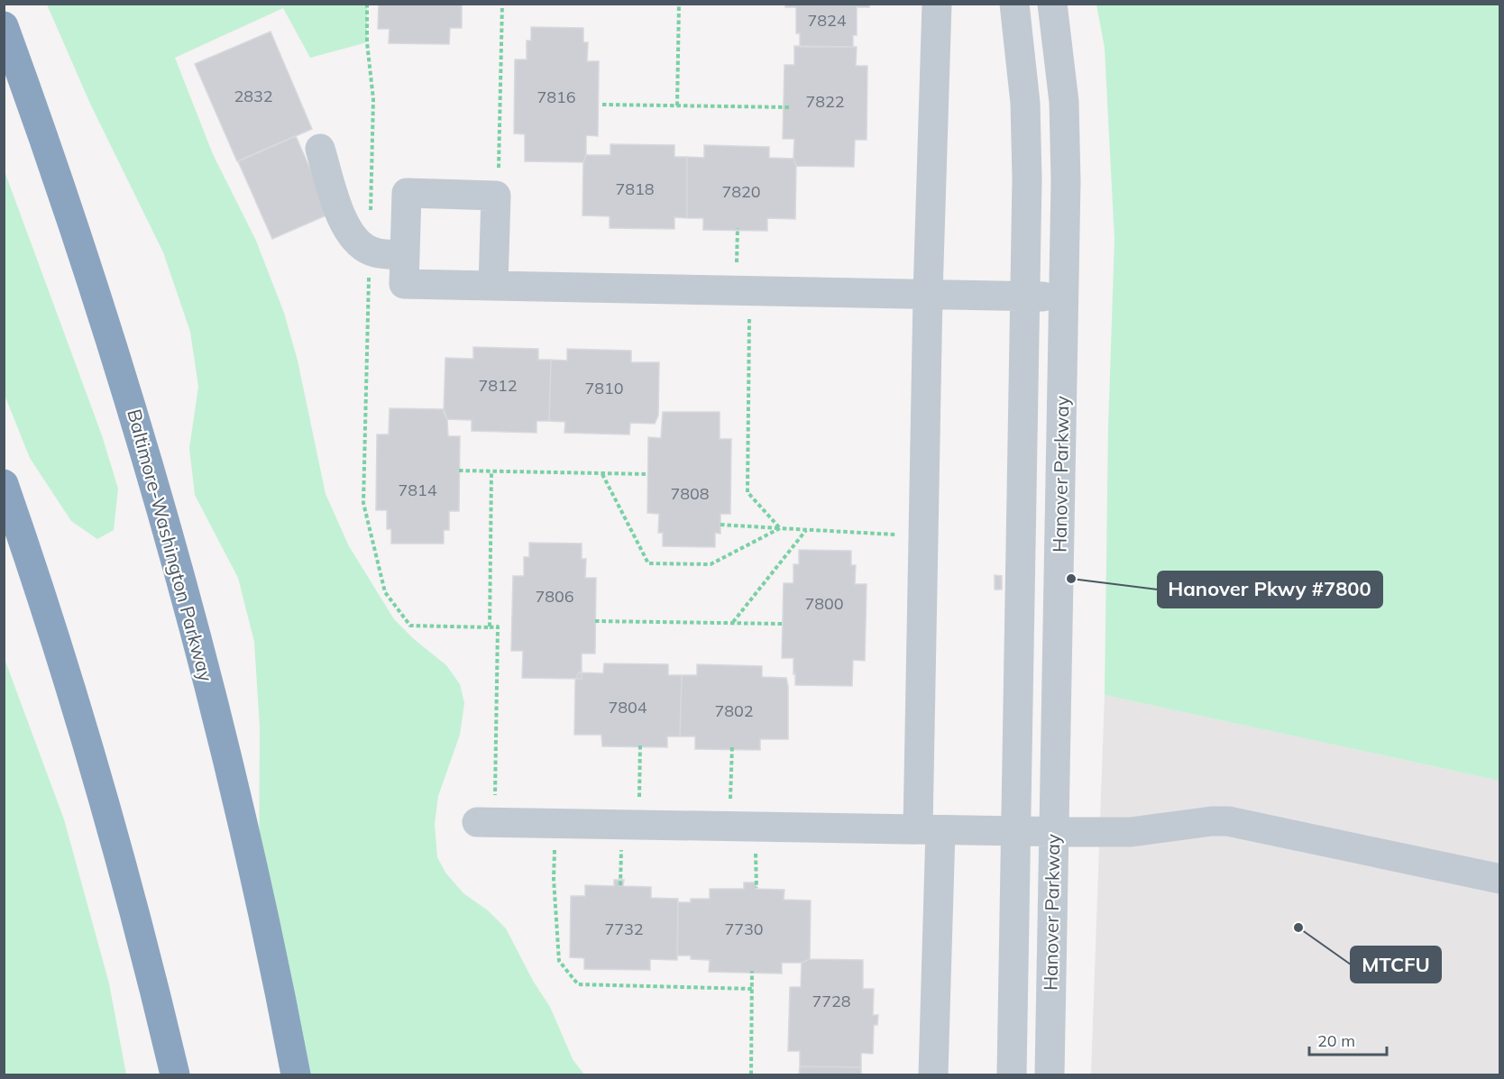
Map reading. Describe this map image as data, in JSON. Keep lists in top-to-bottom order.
{
  "streets": {
    "highway": ["Baltimore-Washington Parkway"],
    "street": ["Hanover Parkway"]
  },
  "places": ["Hanover Pkwy #7800", "MTCFU"],
  "house_numbers": [
    "7824",
    "2832",
    "7816",
    "7822",
    "7818",
    "7820",
    "7812",
    "7810",
    "7814",
    "7808",
    "7806",
    "7800",
    "7804",
    "7802",
    "7732",
    "7730",
    "7728"
  ],
  "scale_bar": "20 m"
}
